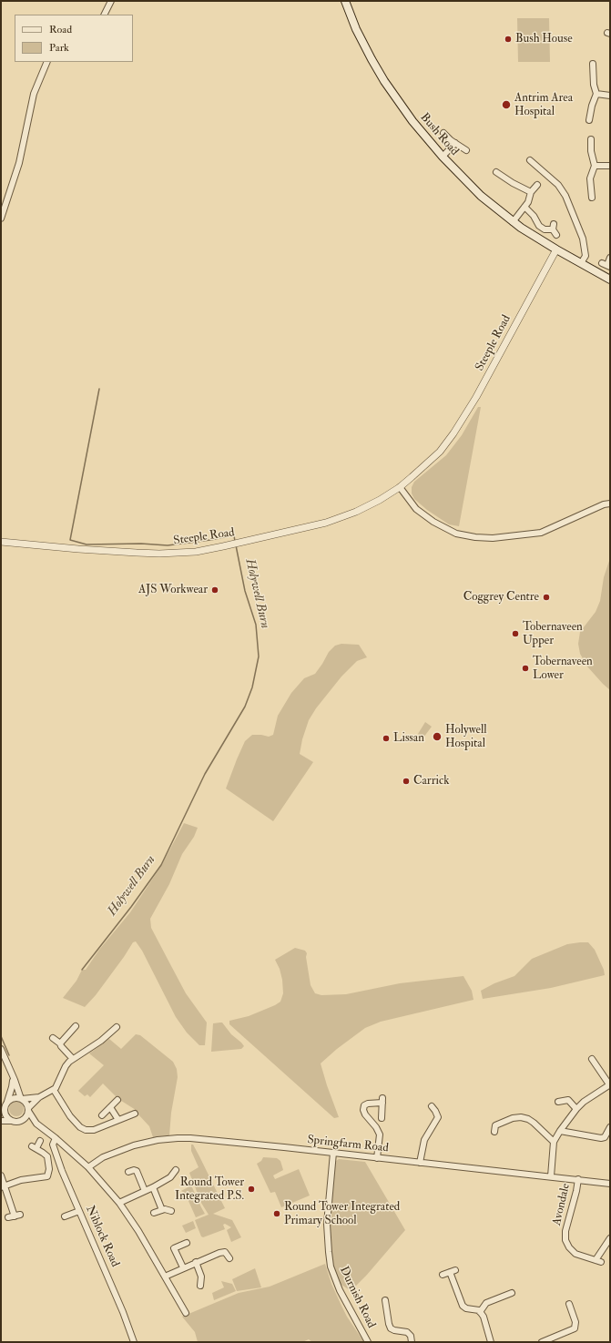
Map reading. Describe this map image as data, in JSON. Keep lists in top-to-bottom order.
{
  "streets": {
    "main road": ["Bush Road"],
    "street": [
      "Steeple Road",
      "Springfarm Road",
      "Avondale",
      "Niblock Road",
      "Durnish Road"
    ]
  },
  "crossings": [
    ["Bush Road", "Steeple Road"],
    ["Springfarm Road", "Avondale"],
    ["Springfarm Road", "Durnish Road"]
  ],
  "water": ["Holywell Burn"],
  "places": [
    "Bush House",
    "Antrim Area Hospital",
    "AJS Workwear",
    "Coggrey Centre",
    "Tobernaveen Upper",
    "Tobernaveen Lower",
    "Holywell Hospital",
    "Lissan",
    "Carrick",
    "Round Tower Integrated P.S.",
    "Round Tower Integrated Primary School"
  ],
  "legend": ["Road", "Park"]
}
